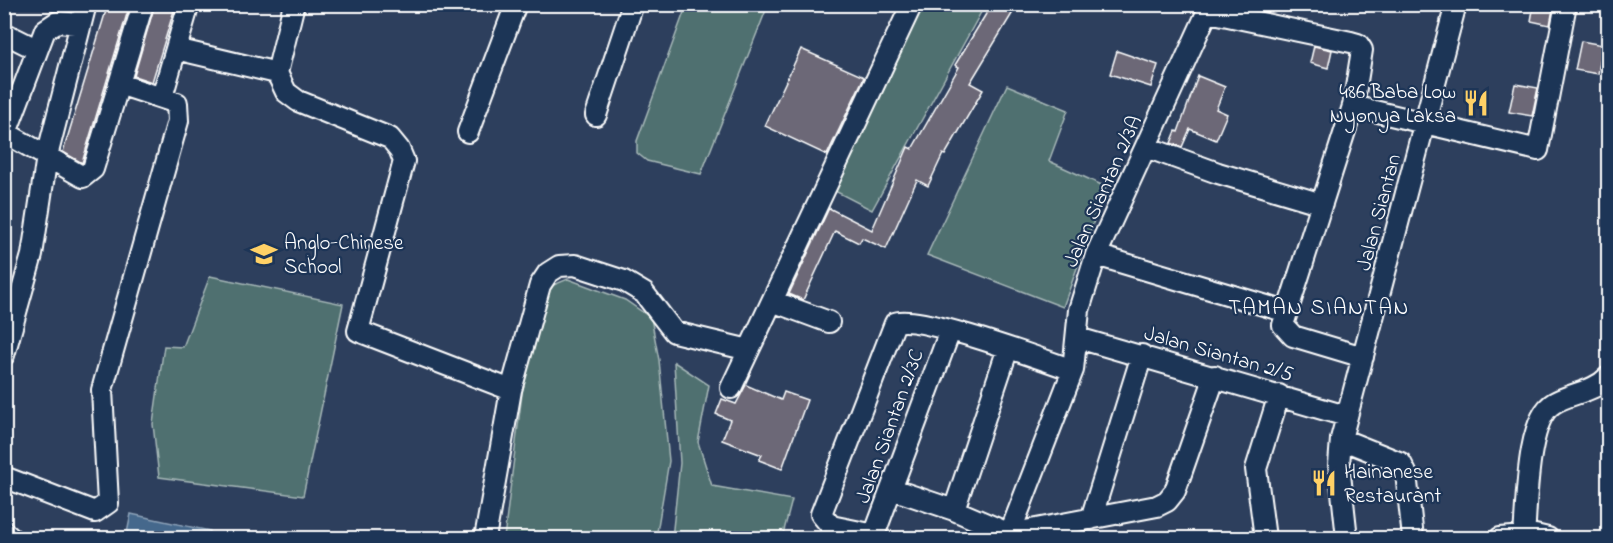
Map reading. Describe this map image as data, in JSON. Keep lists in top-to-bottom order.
{
  "streets": {
    "street": [
      "Jalan Siantan 2/3A",
      "Jalan Siantan",
      "Jalan Siantan 2/5",
      "Jalan Siantan 2/3C"
    ]
  },
  "crossings": [
    ["Jalan Siantan 2/3A", "Jalan Siantan 2/5"],
    ["Jalan Siantan", "Jalan Siantan 2/5"]
  ],
  "districts": ["TAMAN SIANTAN"],
  "places": {
    "restaurant": ["486 Baba Low Nyonya Laksa", "Hainanese Restaurant"],
    "school or university": ["Anglo-Chinese School"]
  }
}
